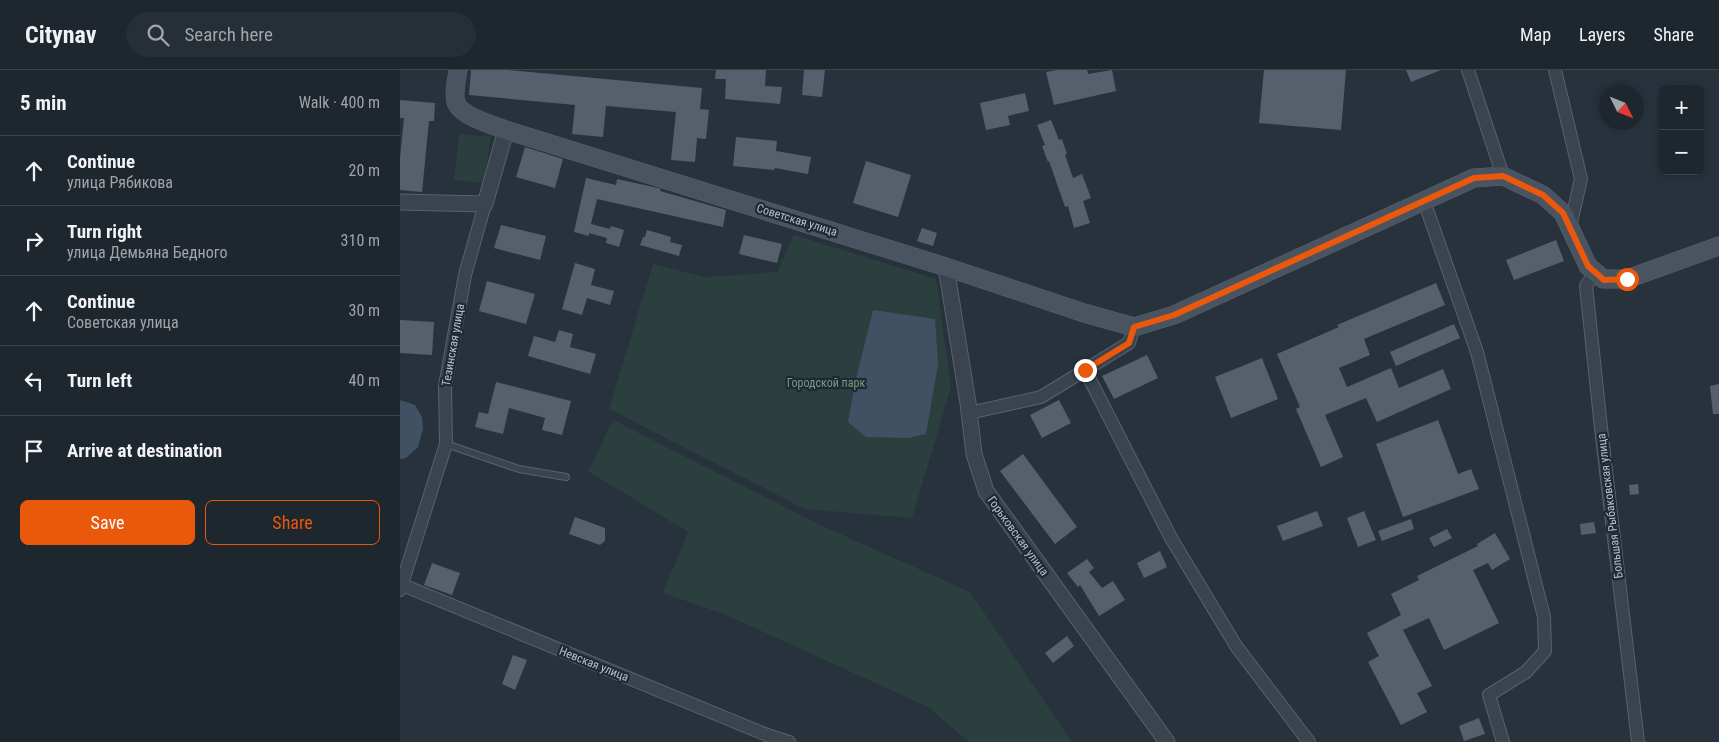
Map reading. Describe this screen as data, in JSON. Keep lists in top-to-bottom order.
{
  "streets": {
    "main road": ["Советская улица"],
    "street": [
      "Тезинская улица",
      "Большая Рыбаковская улица",
      "Горьковская улица",
      "Невская улица"
    ]
  },
  "crossings": [
    ["Советская улица", "Тезинская улица"],
    ["Советская улица", "Горьковская улица"],
    ["Тезинская улица", "Невская улица"]
  ],
  "parks": ["Городской парк"],
  "north": "bottom right",
  "page": {
    "header": "Citynav",
    "search": "Search here",
    "nav": ["Map", "Layers", "Share"],
    "heading": ["5 min", "Walk · 400 m"],
    "map_buttons": ["+", "−"],
    "list": [
      ["Continue", "улица Рябикова", "20 m"],
      ["Turn right", "улица Демьяна Бедного", "310 m"],
      ["Continue", "Советская улица", "30 m"],
      ["Turn left", "40 m"],
      "Arrive at destination"
    ],
    "buttons": ["Save", "Share"]
  }
}
